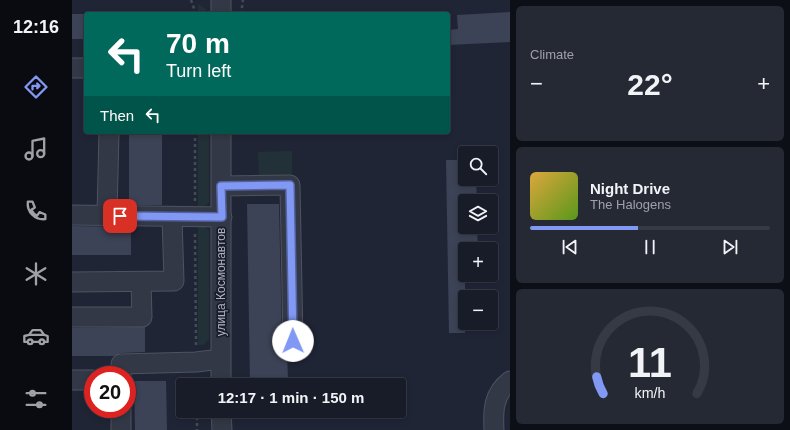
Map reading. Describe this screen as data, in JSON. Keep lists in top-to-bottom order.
{
  "streets": {
    "street": ["улица Космонавтов"]
  },
  "page": {
    "tabs": "12:16",
    "tile": "Climate",
    "turn": ["70 m", "Turn left"],
    "heat": ["−", "22°", "+"],
    "then": "Then",
    "map_buttons": ["+", "−"],
    "song": ["Night Drive", "The Halogens"],
    "limit": "20",
    "trip": "12:17 · 1 min · 150 m",
    "gauge": ["11", "km/h"]
  }
}
